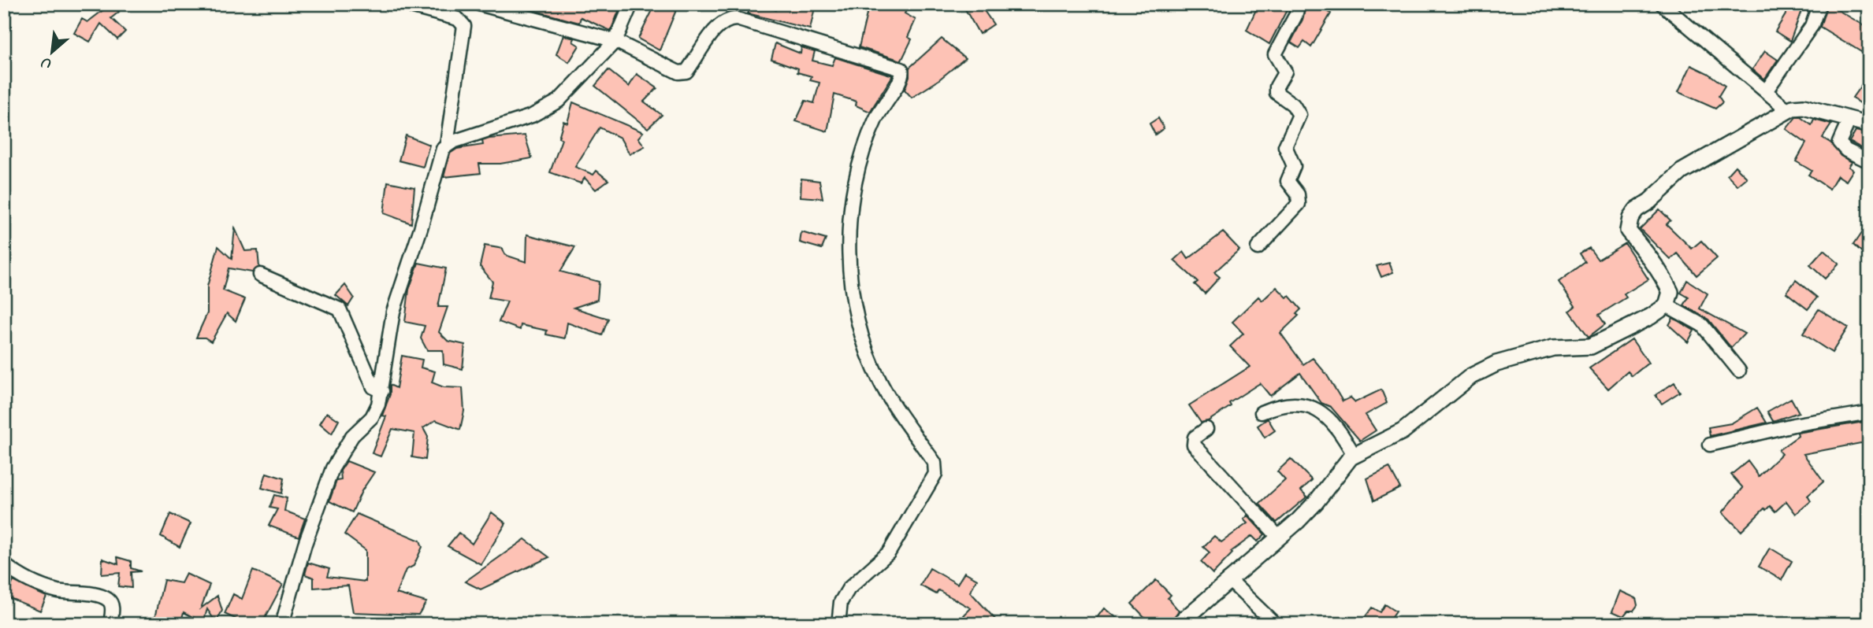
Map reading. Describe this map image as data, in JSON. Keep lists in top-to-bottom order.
{
  "north": "bottom left"
}
